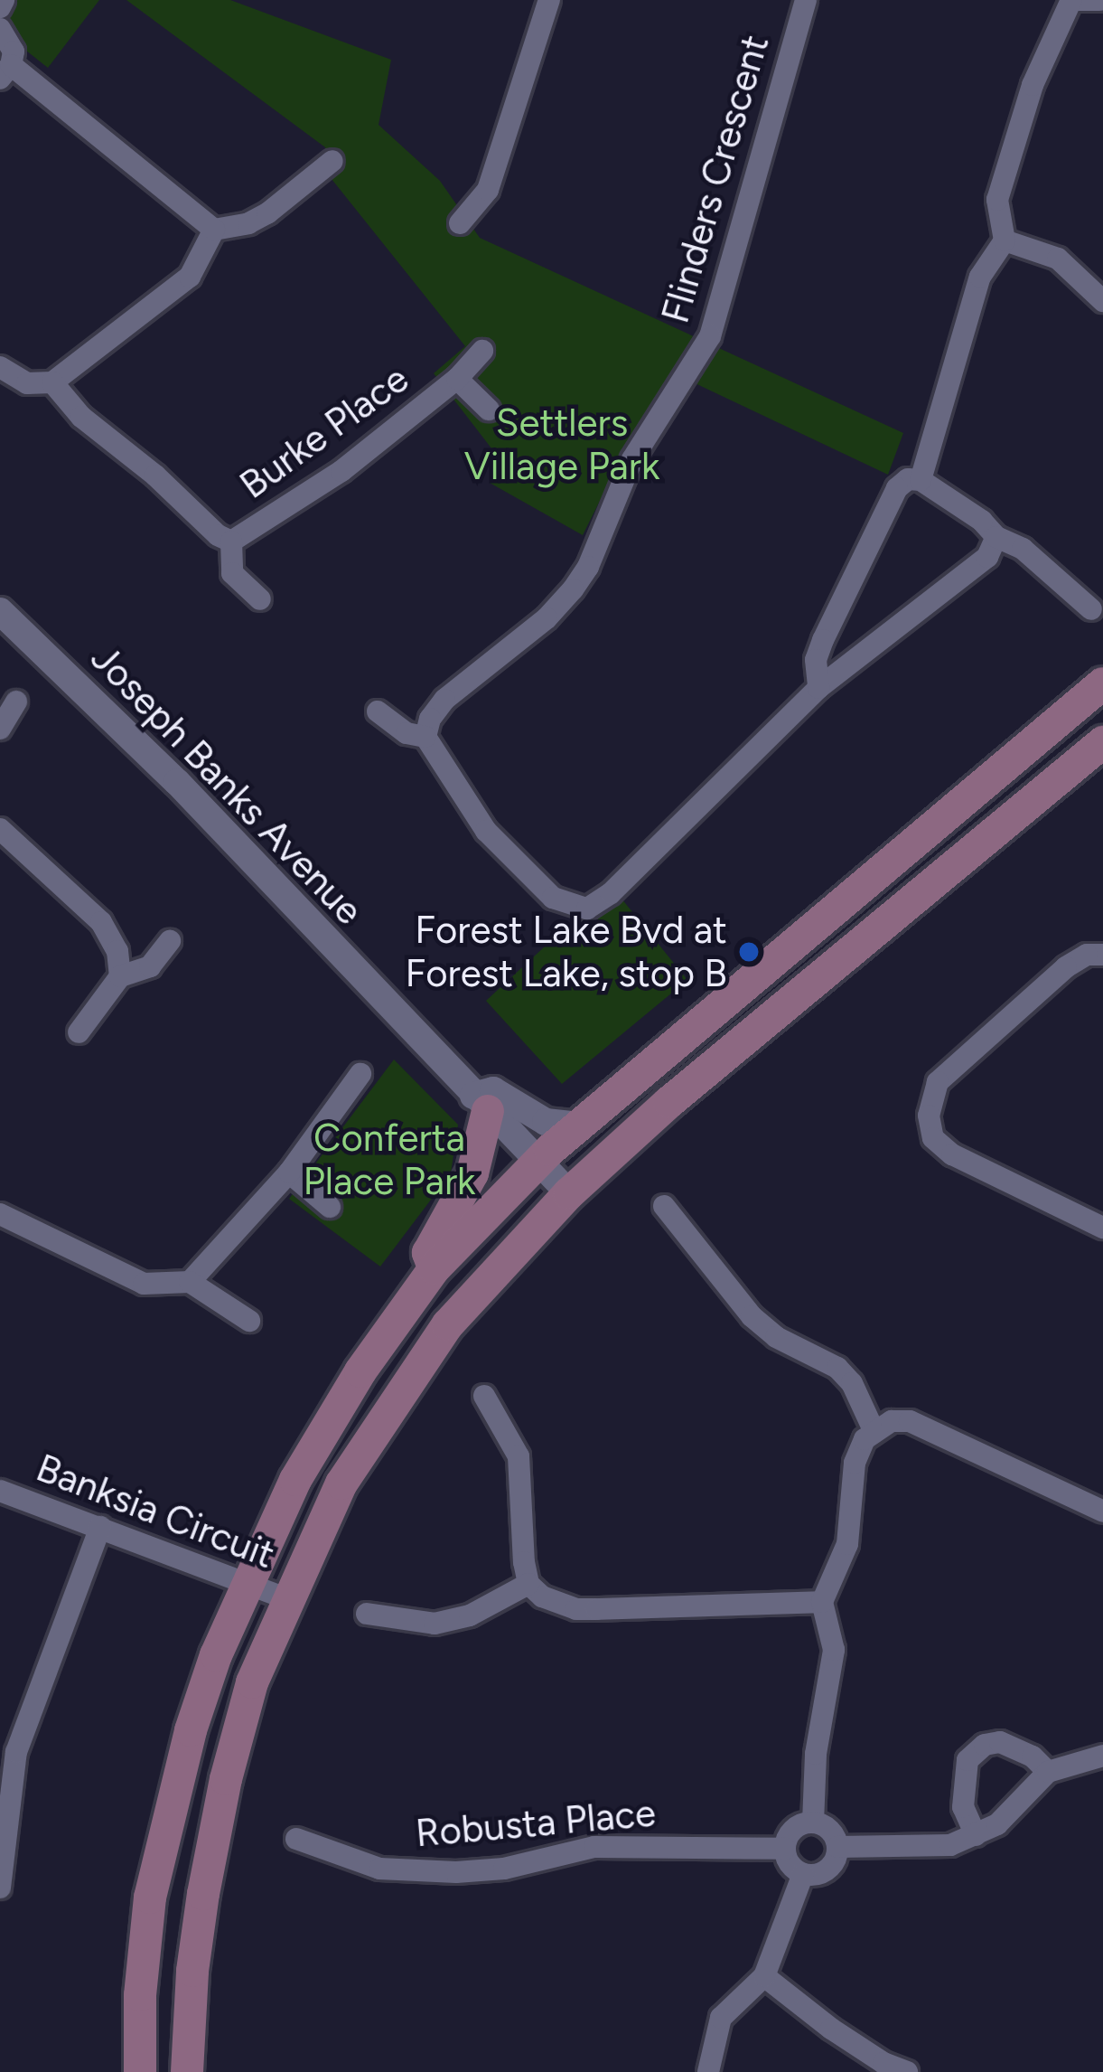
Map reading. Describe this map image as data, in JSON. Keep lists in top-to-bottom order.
{
  "streets": {
    "street": [
      "Flinders Crescent",
      "Burke Place",
      "Joseph Banks Avenue",
      "Banksia Circuit",
      "Robusta Place"
    ]
  },
  "parks": ["Settlers Village Park", "Conferta Place Park"],
  "places": ["Forest Lake Bvd at Forest Lake, stop B"]
}
